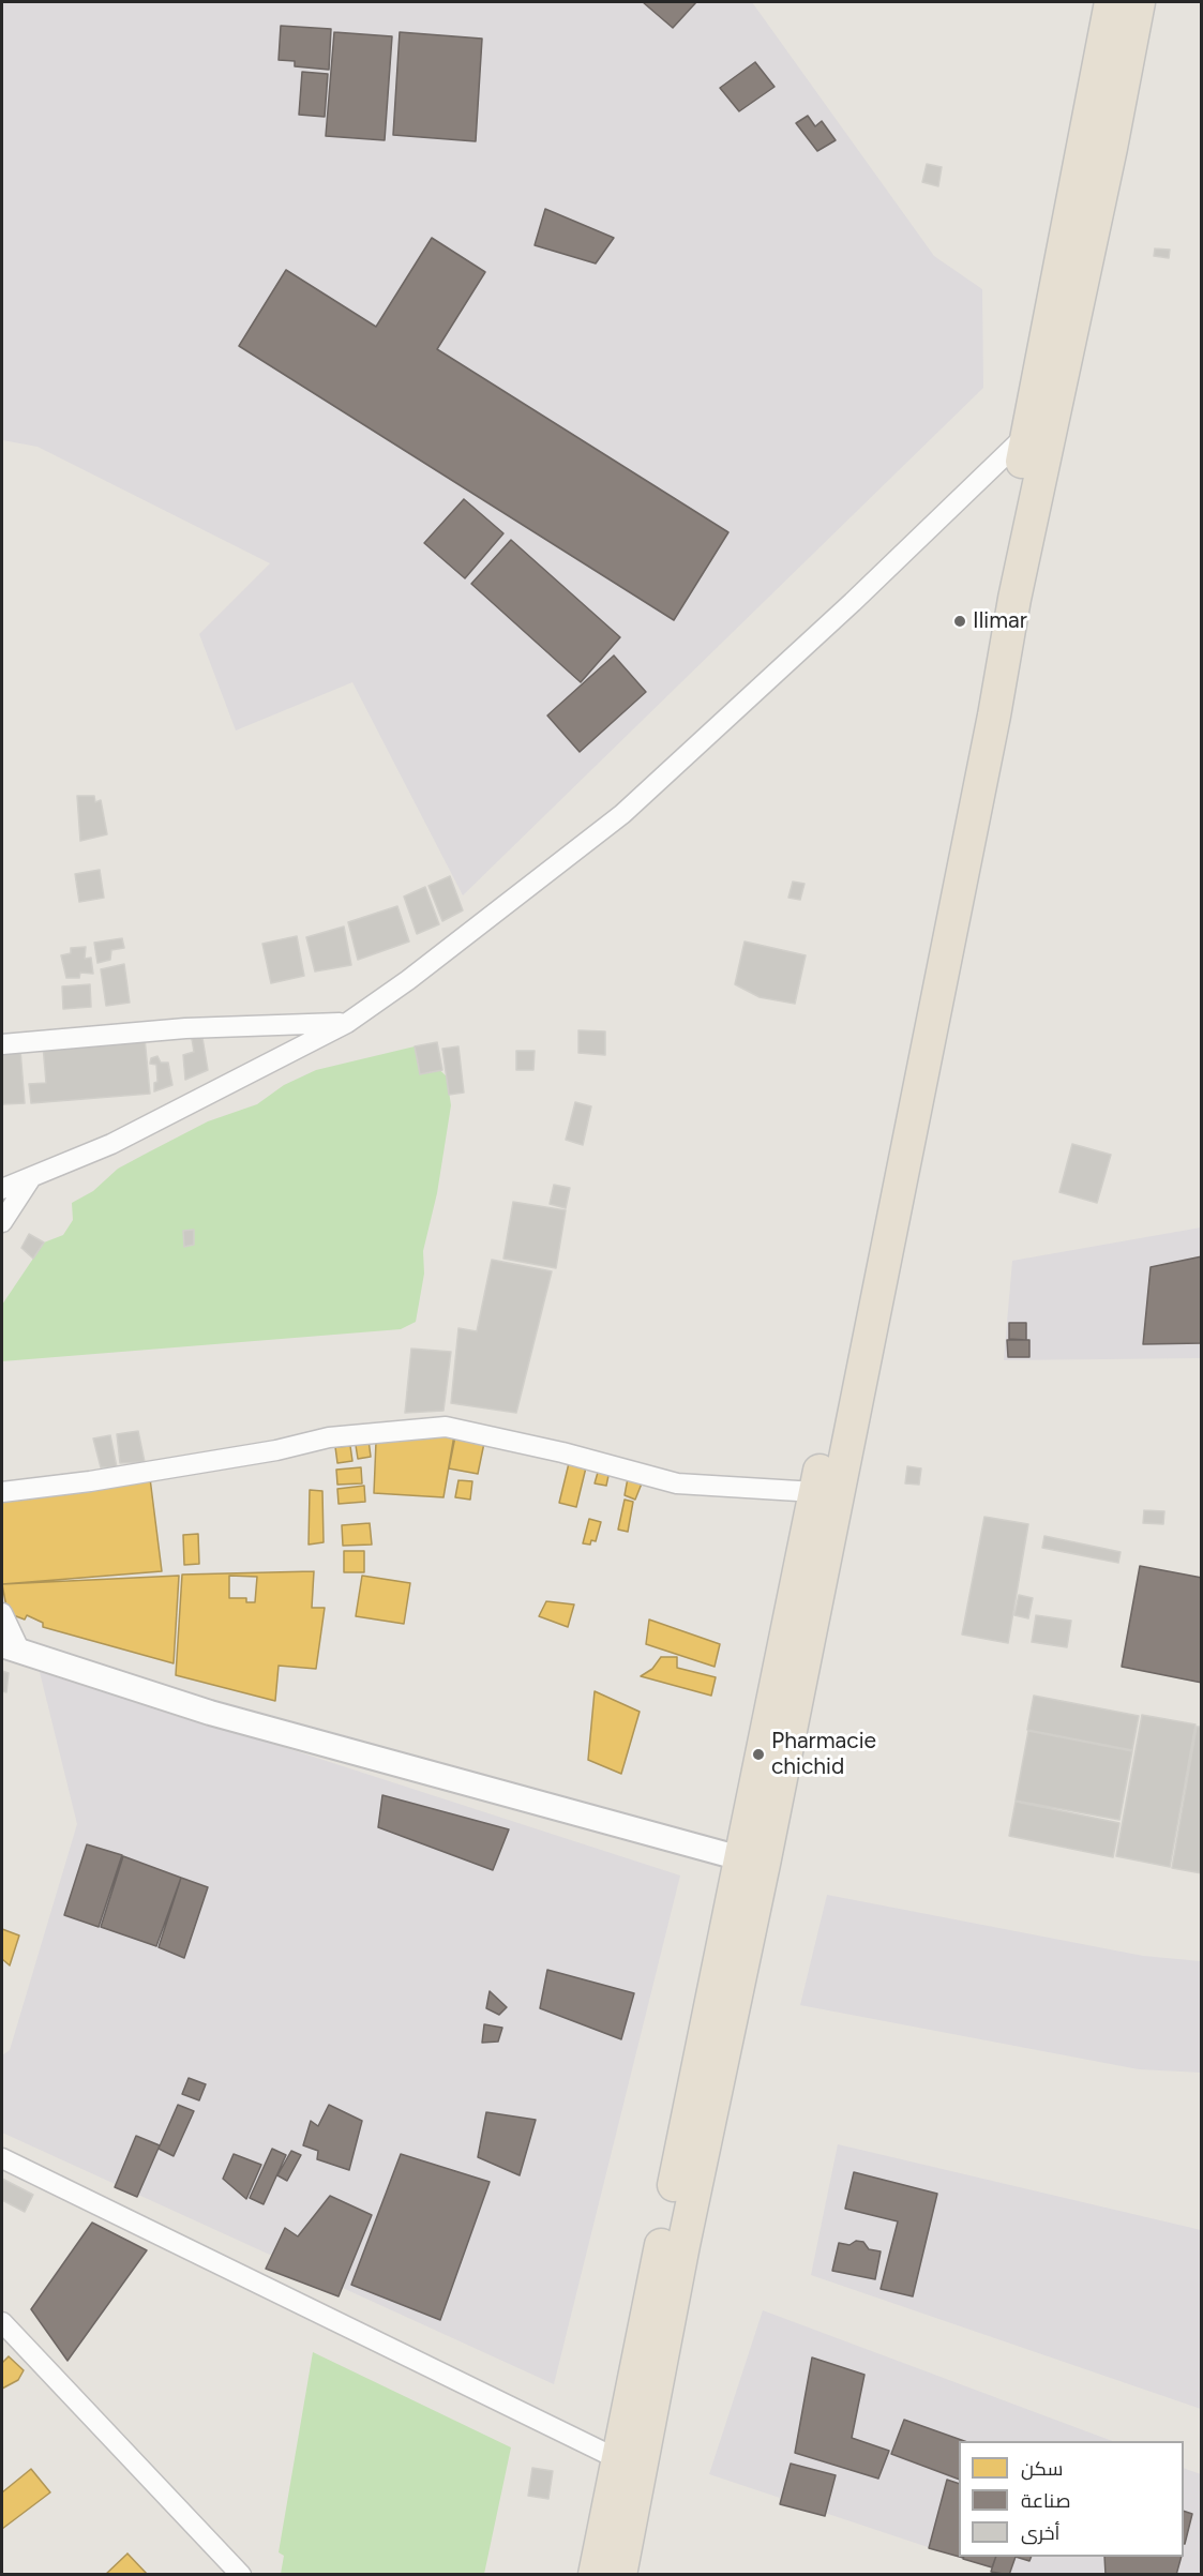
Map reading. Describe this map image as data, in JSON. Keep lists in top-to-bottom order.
{
  "places": ["Ilimar", "Pharmacie chichid"],
  "legend": ["سكن", "صناعة", "أخرى"]
}
